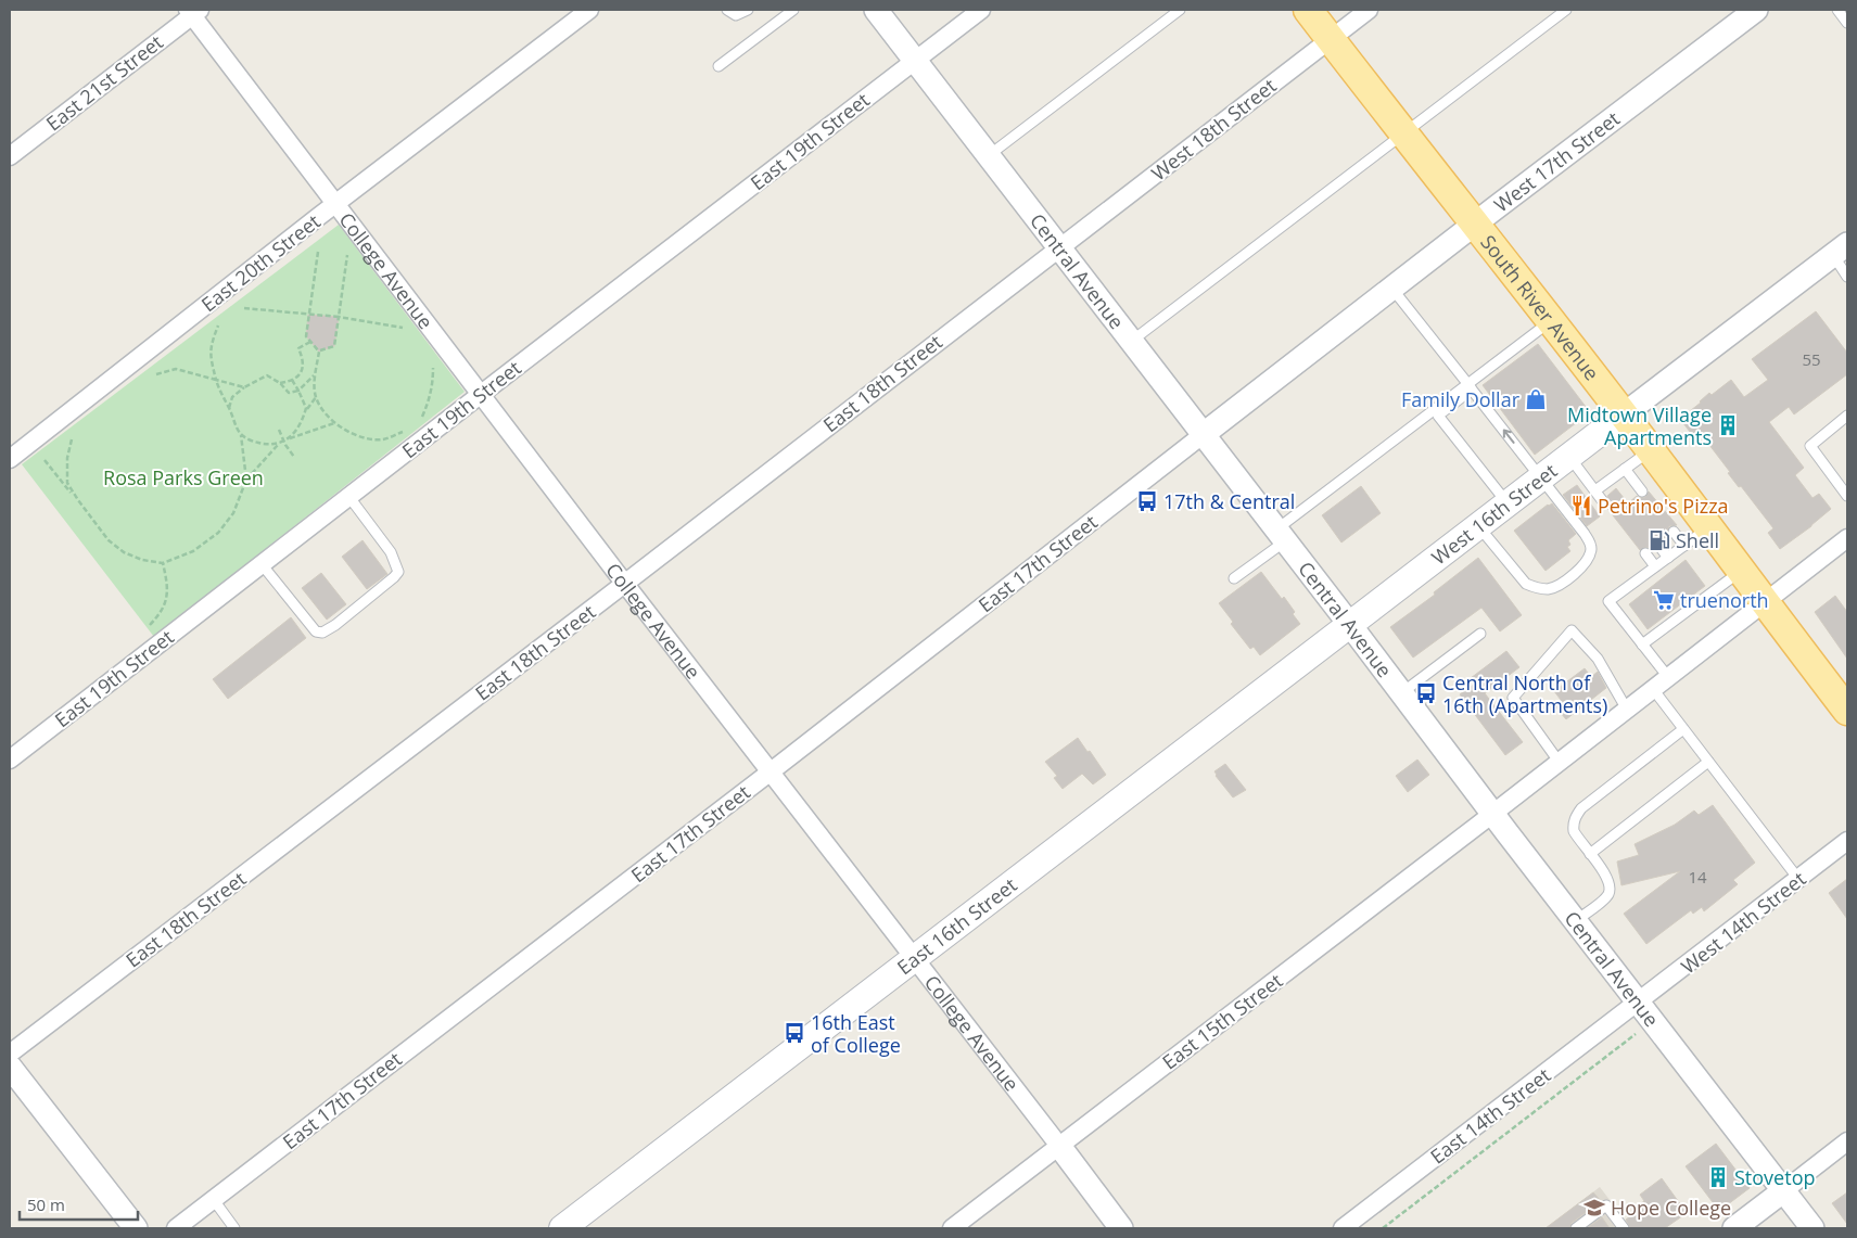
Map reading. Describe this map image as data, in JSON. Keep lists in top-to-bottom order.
{
  "streets": {
    "main road": ["South River Avenue", "West 16th Street", "East 16th Street"],
    "street": [
      "East 21st Street",
      "West 18th Street",
      "East 19th Street",
      "West 17th Street",
      "East 20th Street",
      "College Avenue",
      "Central Avenue",
      "East 18th Street",
      "East 17th Street",
      "West 14th Street",
      "East 15th Street",
      "East 14th Street"
    ]
  },
  "crossings": [
    ["East 21st Street", "College Avenue"],
    ["West 18th Street", "Central Avenue"],
    ["West 18th Street", "South River Avenue"],
    ["West 18th Street", "East 18th Street"],
    ["East 19th Street", "College Avenue"],
    ["East 19th Street", "Central Avenue"],
    ["West 17th Street", "Central Avenue"],
    ["West 17th Street", "South River Avenue"],
    ["West 17th Street", "East 17th Street"],
    ["East 20th Street", "College Avenue"],
    ["College Avenue", "East 18th Street"],
    ["College Avenue", "East 17th Street"],
    ["College Avenue", "East 16th Street"],
    ["College Avenue", "East 15th Street"],
    ["Central Avenue", "East 18th Street"],
    ["Central Avenue", "West 16th Street"],
    ["Central Avenue", "East 17th Street"],
    ["Central Avenue", "West 14th Street"],
    ["Central Avenue", "East 16th Street"],
    ["Central Avenue", "East 15th Street"],
    ["Central Avenue", "East 14th Street"],
    ["South River Avenue", "West 16th Street"],
    ["South River Avenue", "East 15th Street"],
    ["West 16th Street", "East 16th Street"],
    ["West 14th Street", "East 14th Street"]
  ],
  "parks": ["Rosa Parks Green"],
  "places": {
    "shop": ["Family Dollar"],
    "building": ["Midtown Village Apartments", "Stovetop"],
    "bus stop": ["17th & Central", "Central North of 16th (Apartments)", "16th East of College"],
    "restaurant": ["Petrino's Pizza"],
    "fuel station": ["Shell"],
    "supermarket": ["truenorth"],
    "school or university": ["Hope College"]
  },
  "house_numbers": ["55", "14"],
  "scale_bar": "50 m"
}
